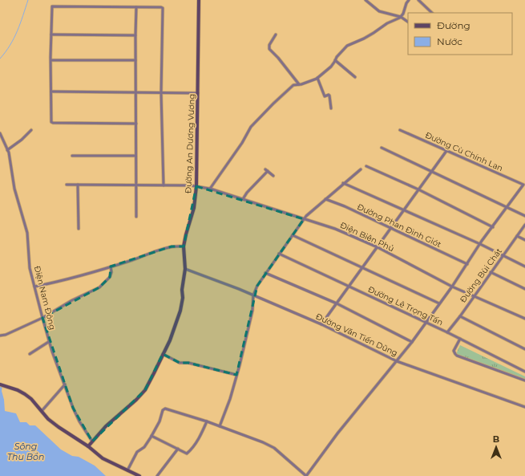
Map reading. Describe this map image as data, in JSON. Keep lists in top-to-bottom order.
{
  "streets": {
    "main road": ["Đường An Dương Vương"],
    "street": [
      "Đường Cù Chính Lan",
      "Đường Phan Đình Giót",
      "Điện Biên Phủ",
      "Đường Bùi Chát",
      "Điện Nam Đông",
      "Đường Lê Trọng Tấn",
      "Đường Văn Tiến Dũng"
    ]
  },
  "crossings": [
    ["Đường An Dương Vương", "Điện Biên Phủ"],
    ["Đường An Dương Vương", "Điện Nam Đông"],
    ["Đường An Dương Vương", "Đường Văn Tiến Dũng"],
    ["Điện Biên Phủ", "Đường Bùi Chát"],
    ["Đường Bùi Chát", "Đường Lê Trọng Tấn"]
  ],
  "water": ["Sông Thu Bồn"],
  "legend": ["Đường", "Nước"],
  "north": "top"
}
